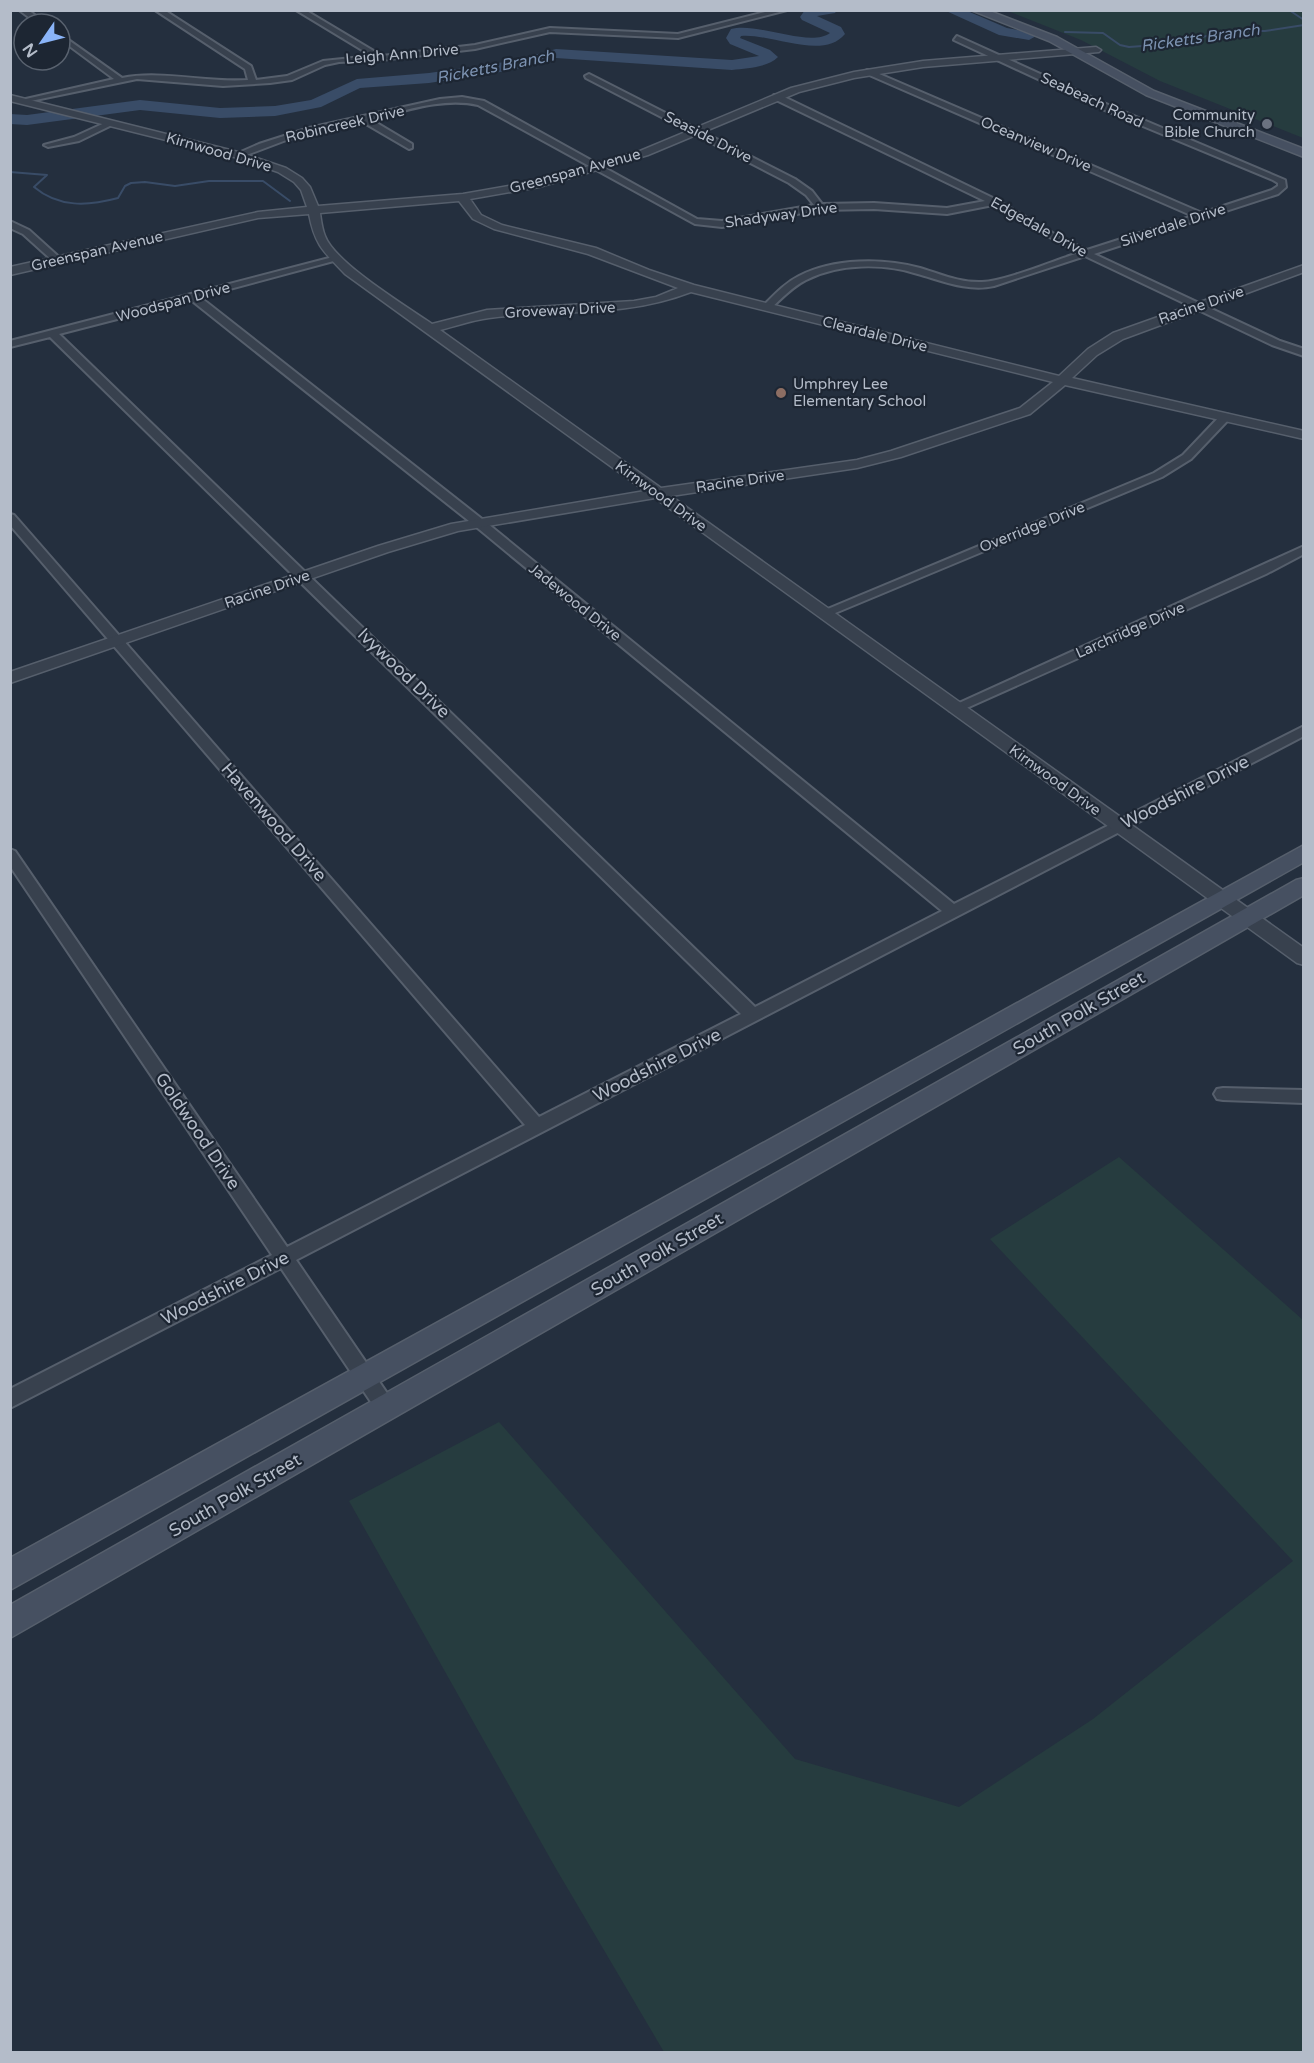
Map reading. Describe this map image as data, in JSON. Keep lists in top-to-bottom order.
{
  "streets": {
    "main road": ["South Polk Street"],
    "street": [
      "Leigh Ann Drive",
      "Seabeach Road",
      "Robincreek Drive",
      "Seaside Drive",
      "Oceanview Drive",
      "Kirnwood Drive",
      "Greenspan Avenue",
      "Shadyway Drive",
      "Silverdale Drive",
      "Edgedale Drive",
      "Woodspan Drive",
      "Racine Drive",
      "Groveway Drive",
      "Cleardale Drive",
      "Overridge Drive",
      "Jadewood Drive",
      "Larchridge Drive",
      "Ivywood Drive",
      "Woodshire Drive",
      "Havenwood Drive",
      "Goldwood Drive"
    ]
  },
  "crossings": [
    ["Leigh Ann Drive", "Kirnwood Drive"],
    ["Seabeach Road", "Greenspan Avenue"],
    ["Seabeach Road", "Silverdale Drive"],
    ["Robincreek Drive", "Kirnwood Drive"],
    ["Robincreek Drive", "Shadyway Drive"],
    ["Seaside Drive", "Greenspan Avenue"],
    ["Seaside Drive", "Shadyway Drive"],
    ["Oceanview Drive", "Greenspan Avenue"],
    ["Oceanview Drive", "Silverdale Drive"],
    ["Kirnwood Drive", "Greenspan Avenue"],
    ["Kirnwood Drive", "Woodspan Drive"],
    ["Kirnwood Drive", "Racine Drive"],
    ["Kirnwood Drive", "Groveway Drive"],
    ["Kirnwood Drive", "Overridge Drive"],
    ["Kirnwood Drive", "Larchridge Drive"],
    ["Kirnwood Drive", "Woodshire Drive"],
    ["Kirnwood Drive", "South Polk Street"],
    ["Greenspan Avenue", "Shadyway Drive"],
    ["Greenspan Avenue", "Edgedale Drive"],
    ["Greenspan Avenue", "Cleardale Drive"],
    ["Shadyway Drive", "Edgedale Drive"],
    ["Silverdale Drive", "Edgedale Drive"],
    ["Silverdale Drive", "Cleardale Drive"],
    ["Edgedale Drive", "Racine Drive"],
    ["Woodspan Drive", "Jadewood Drive"],
    ["Woodspan Drive", "Ivywood Drive"],
    ["Racine Drive", "Cleardale Drive"],
    ["Racine Drive", "Jadewood Drive"],
    ["Racine Drive", "Ivywood Drive"],
    ["Racine Drive", "Havenwood Drive"],
    ["Groveway Drive", "Cleardale Drive"],
    ["Cleardale Drive", "Overridge Drive"],
    ["Jadewood Drive", "Woodshire Drive"],
    ["Ivywood Drive", "Woodshire Drive"],
    ["Woodshire Drive", "Havenwood Drive"],
    ["Woodshire Drive", "Goldwood Drive"],
    ["South Polk Street", "Goldwood Drive"]
  ],
  "water": ["Ricketts Branch"],
  "places": ["Community Bible Church", "Umphrey Lee Elementary School"],
  "north": "bottom left"
}
